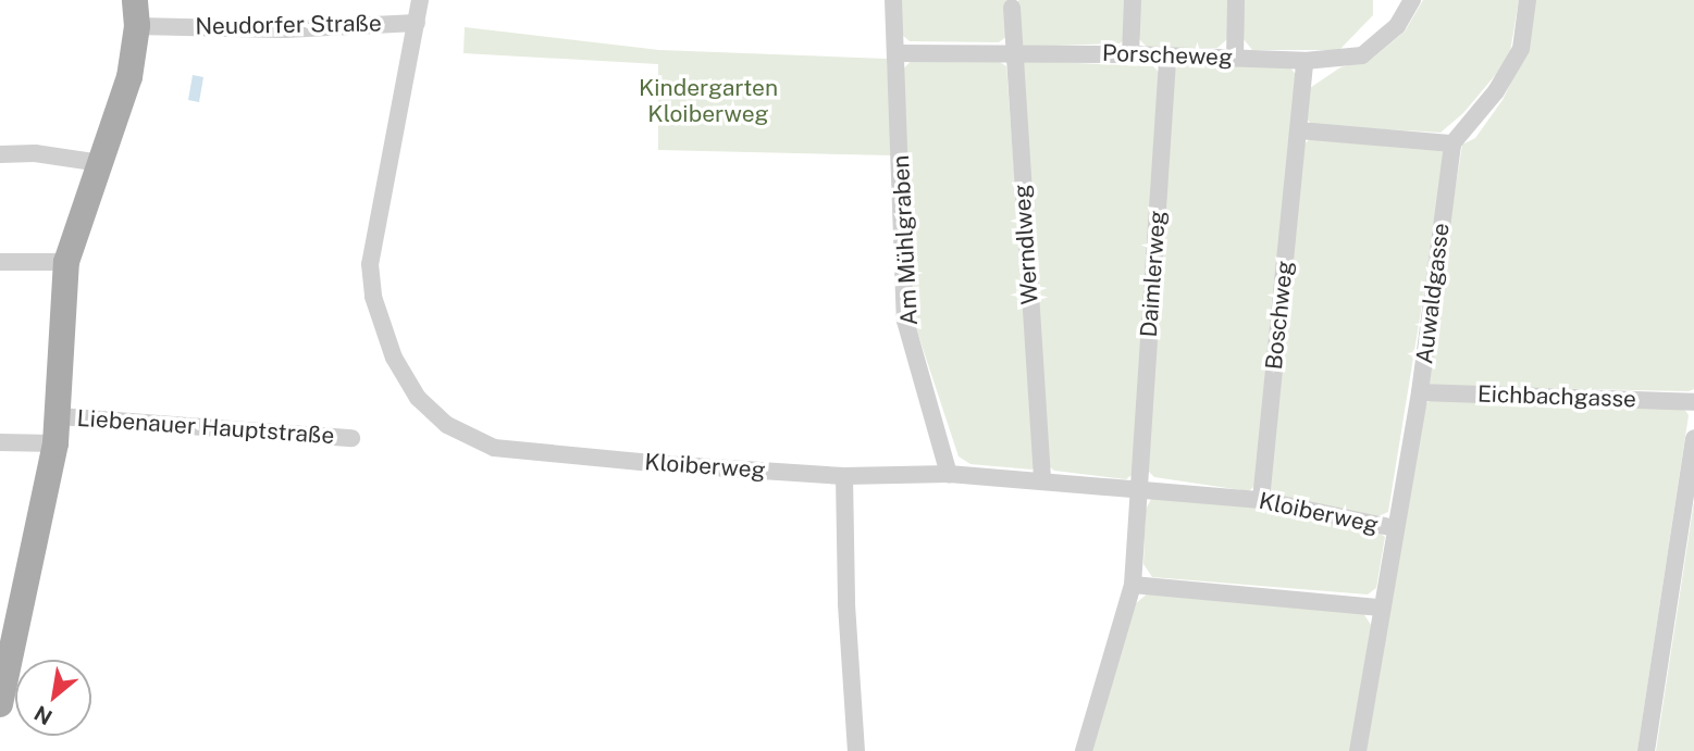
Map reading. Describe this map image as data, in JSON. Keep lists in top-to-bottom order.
{
  "streets": {
    "main road": ["Liebenauer Hauptstraße"],
    "street": [
      "Neudorfer Straße",
      "Porscheweg",
      "Am Mühlgraben",
      "Werndlweg",
      "Daimlerweg",
      "Auwaldgasse",
      "Boschweg",
      "Eichbachgasse",
      "Kloiberweg"
    ]
  },
  "crossings": [
    ["Neudorfer Straße", "Liebenauer Hauptstraße"],
    ["Neudorfer Straße", "Kloiberweg"],
    ["Porscheweg", "Am Mühlgraben"],
    ["Porscheweg", "Werndlweg"],
    ["Porscheweg", "Daimlerweg"],
    ["Porscheweg", "Boschweg"],
    ["Am Mühlgraben", "Kloiberweg"],
    ["Werndlweg", "Kloiberweg"],
    ["Daimlerweg", "Kloiberweg"],
    ["Auwaldgasse", "Eichbachgasse"],
    ["Auwaldgasse", "Kloiberweg"],
    ["Boschweg", "Kloiberweg"]
  ],
  "parks": ["Kindergarten Kloiberweg"],
  "north": "bottom left"
}
